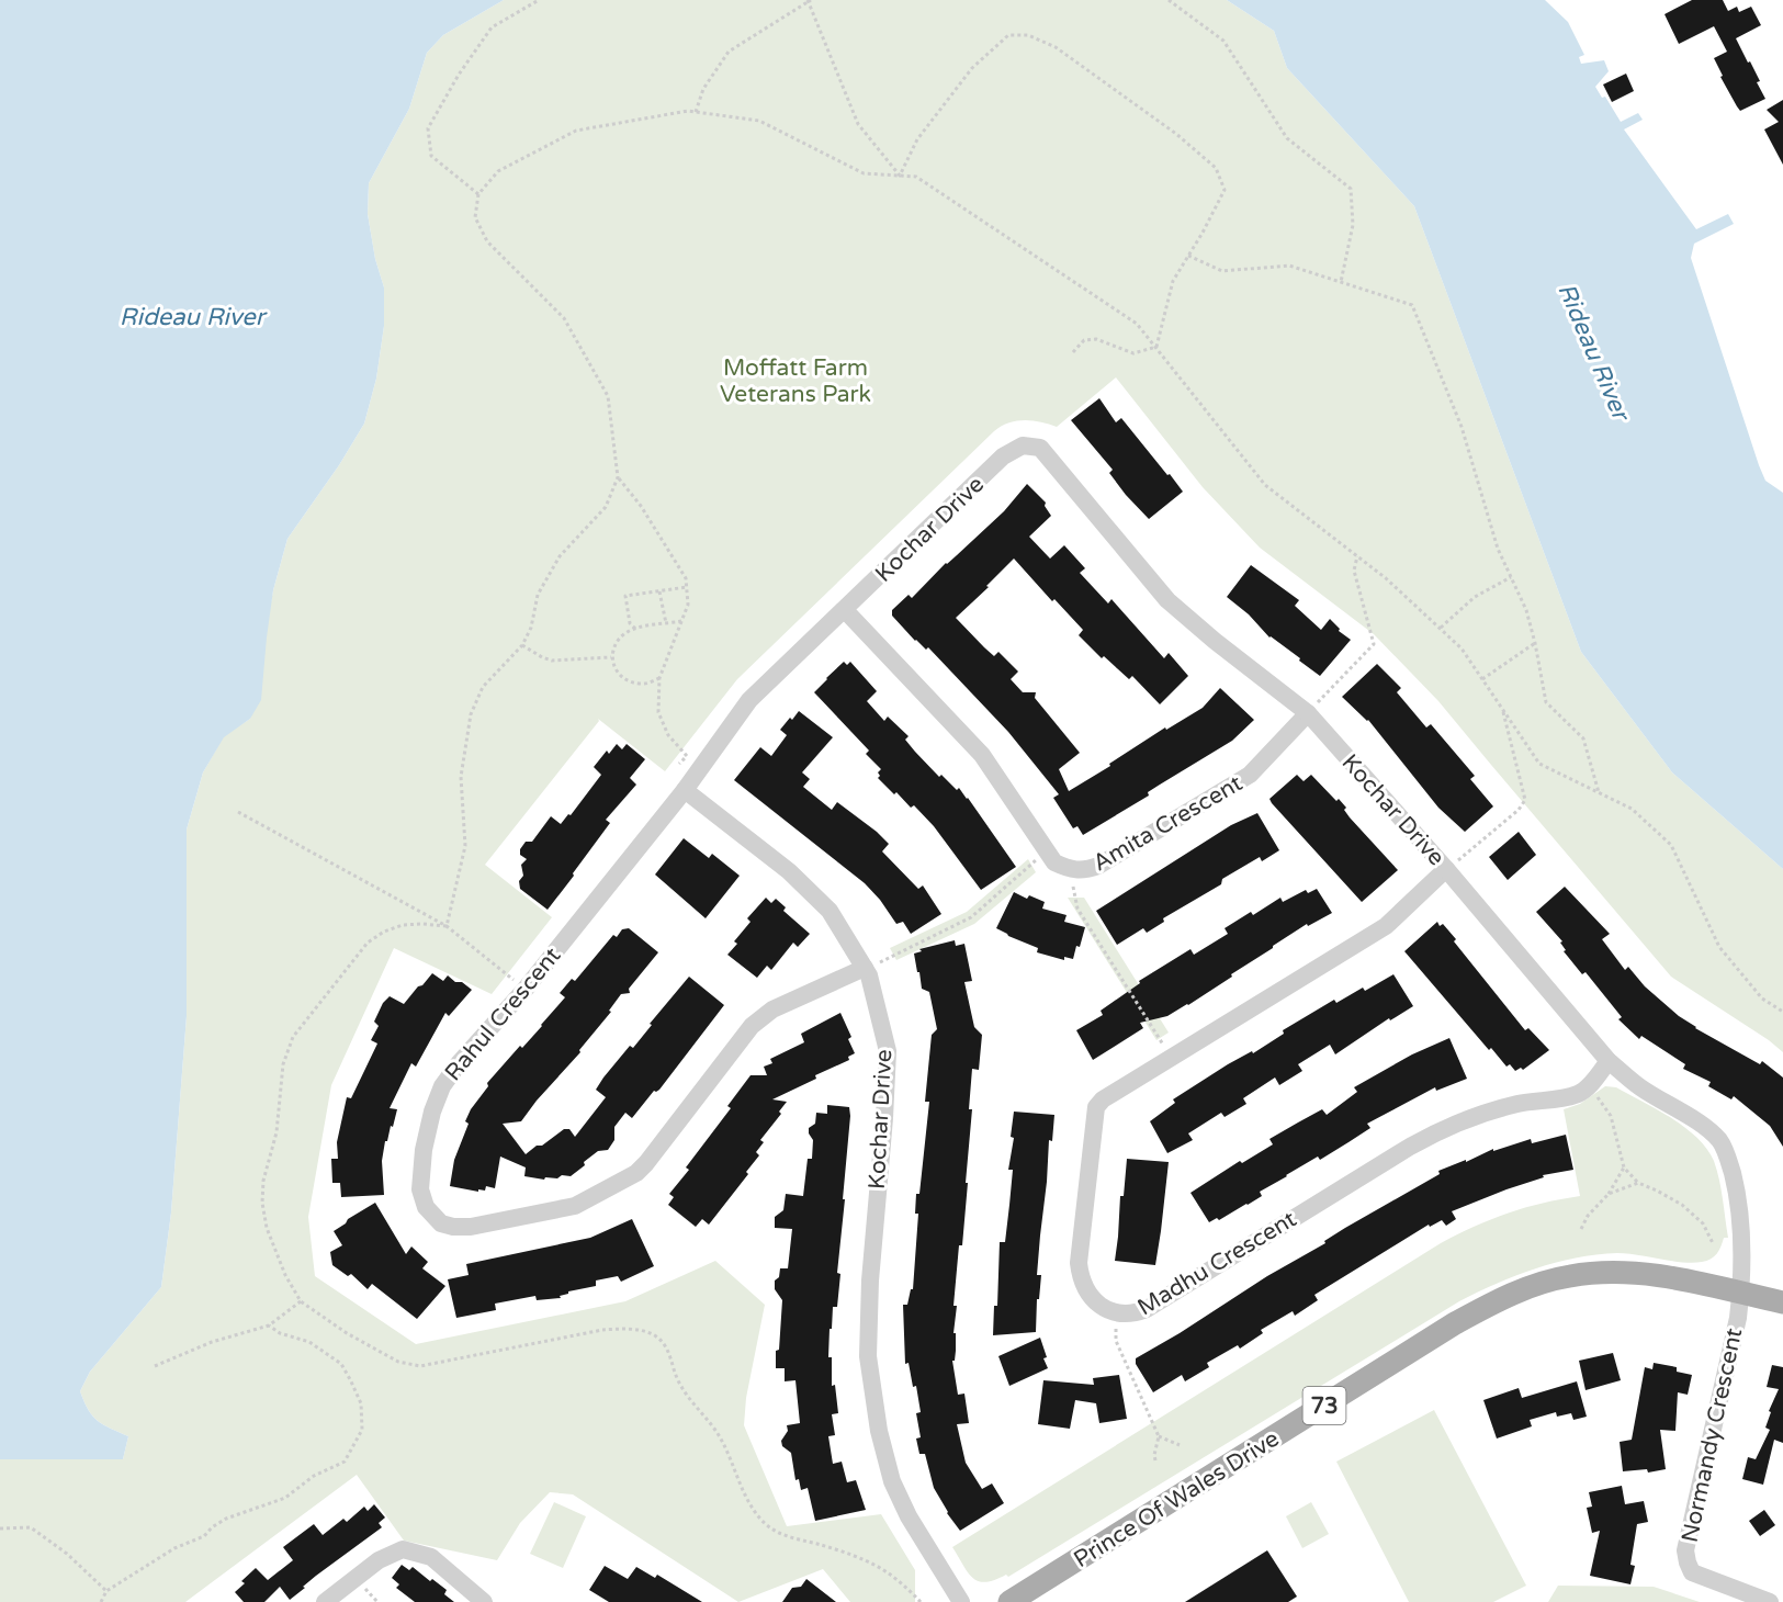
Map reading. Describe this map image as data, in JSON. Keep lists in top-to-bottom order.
{
  "streets": {
    "main road": ["73", "Prince Of Wales Drive"],
    "street": [
      "Kochar Drive",
      "Amita Crescent",
      "Rahul Crescent",
      "Madhu Crescent",
      "Normandy Crescent"
    ]
  },
  "crossings": [
    ["Kochar Drive", "Amita Crescent"],
    ["Kochar Drive", "Rahul Crescent"],
    ["Kochar Drive", "Madhu Crescent"],
    ["Kochar Drive", "Normandy Crescent"],
    ["Kochar Drive", "Prince Of Wales Drive"],
    ["Normandy Crescent", "Prince Of Wales Drive"]
  ],
  "water": ["Rideau River"],
  "parks": ["Moffatt Farm Veterans Park"]
}
